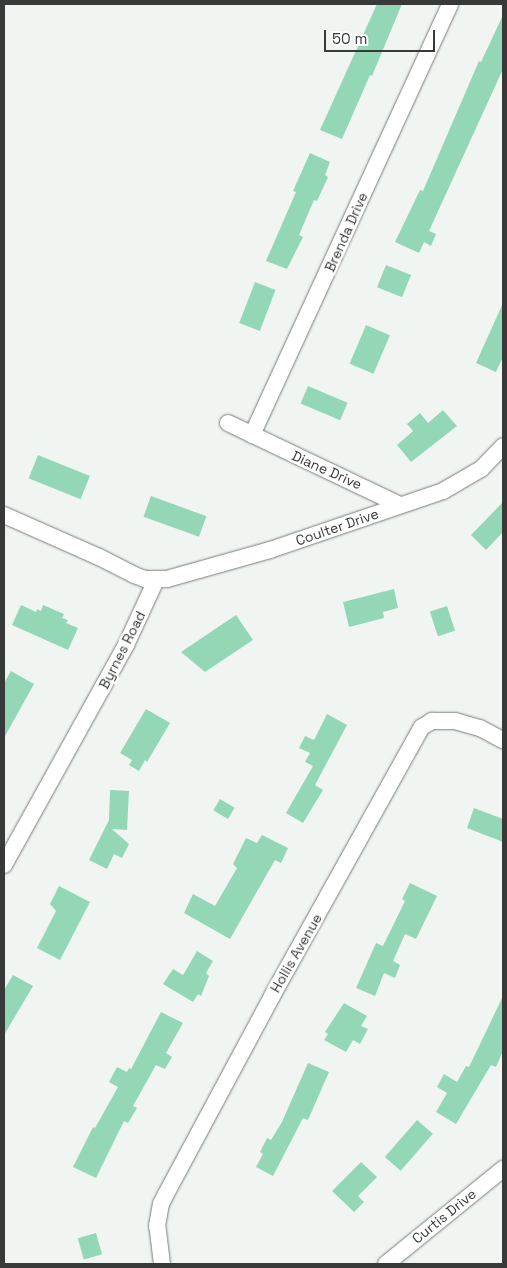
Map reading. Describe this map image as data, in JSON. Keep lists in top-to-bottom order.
{
  "streets": {
    "street": [
      "Brenda Drive",
      "Diane Drive",
      "Coulter Drive",
      "Byrnes Road",
      "Hollis Avenue",
      "Curtis Drive"
    ]
  },
  "crossings": [
    ["Brenda Drive", "Diane Drive"],
    ["Diane Drive", "Coulter Drive"],
    ["Coulter Drive", "Byrnes Road"]
  ],
  "scale_bar": "50 m"
}
